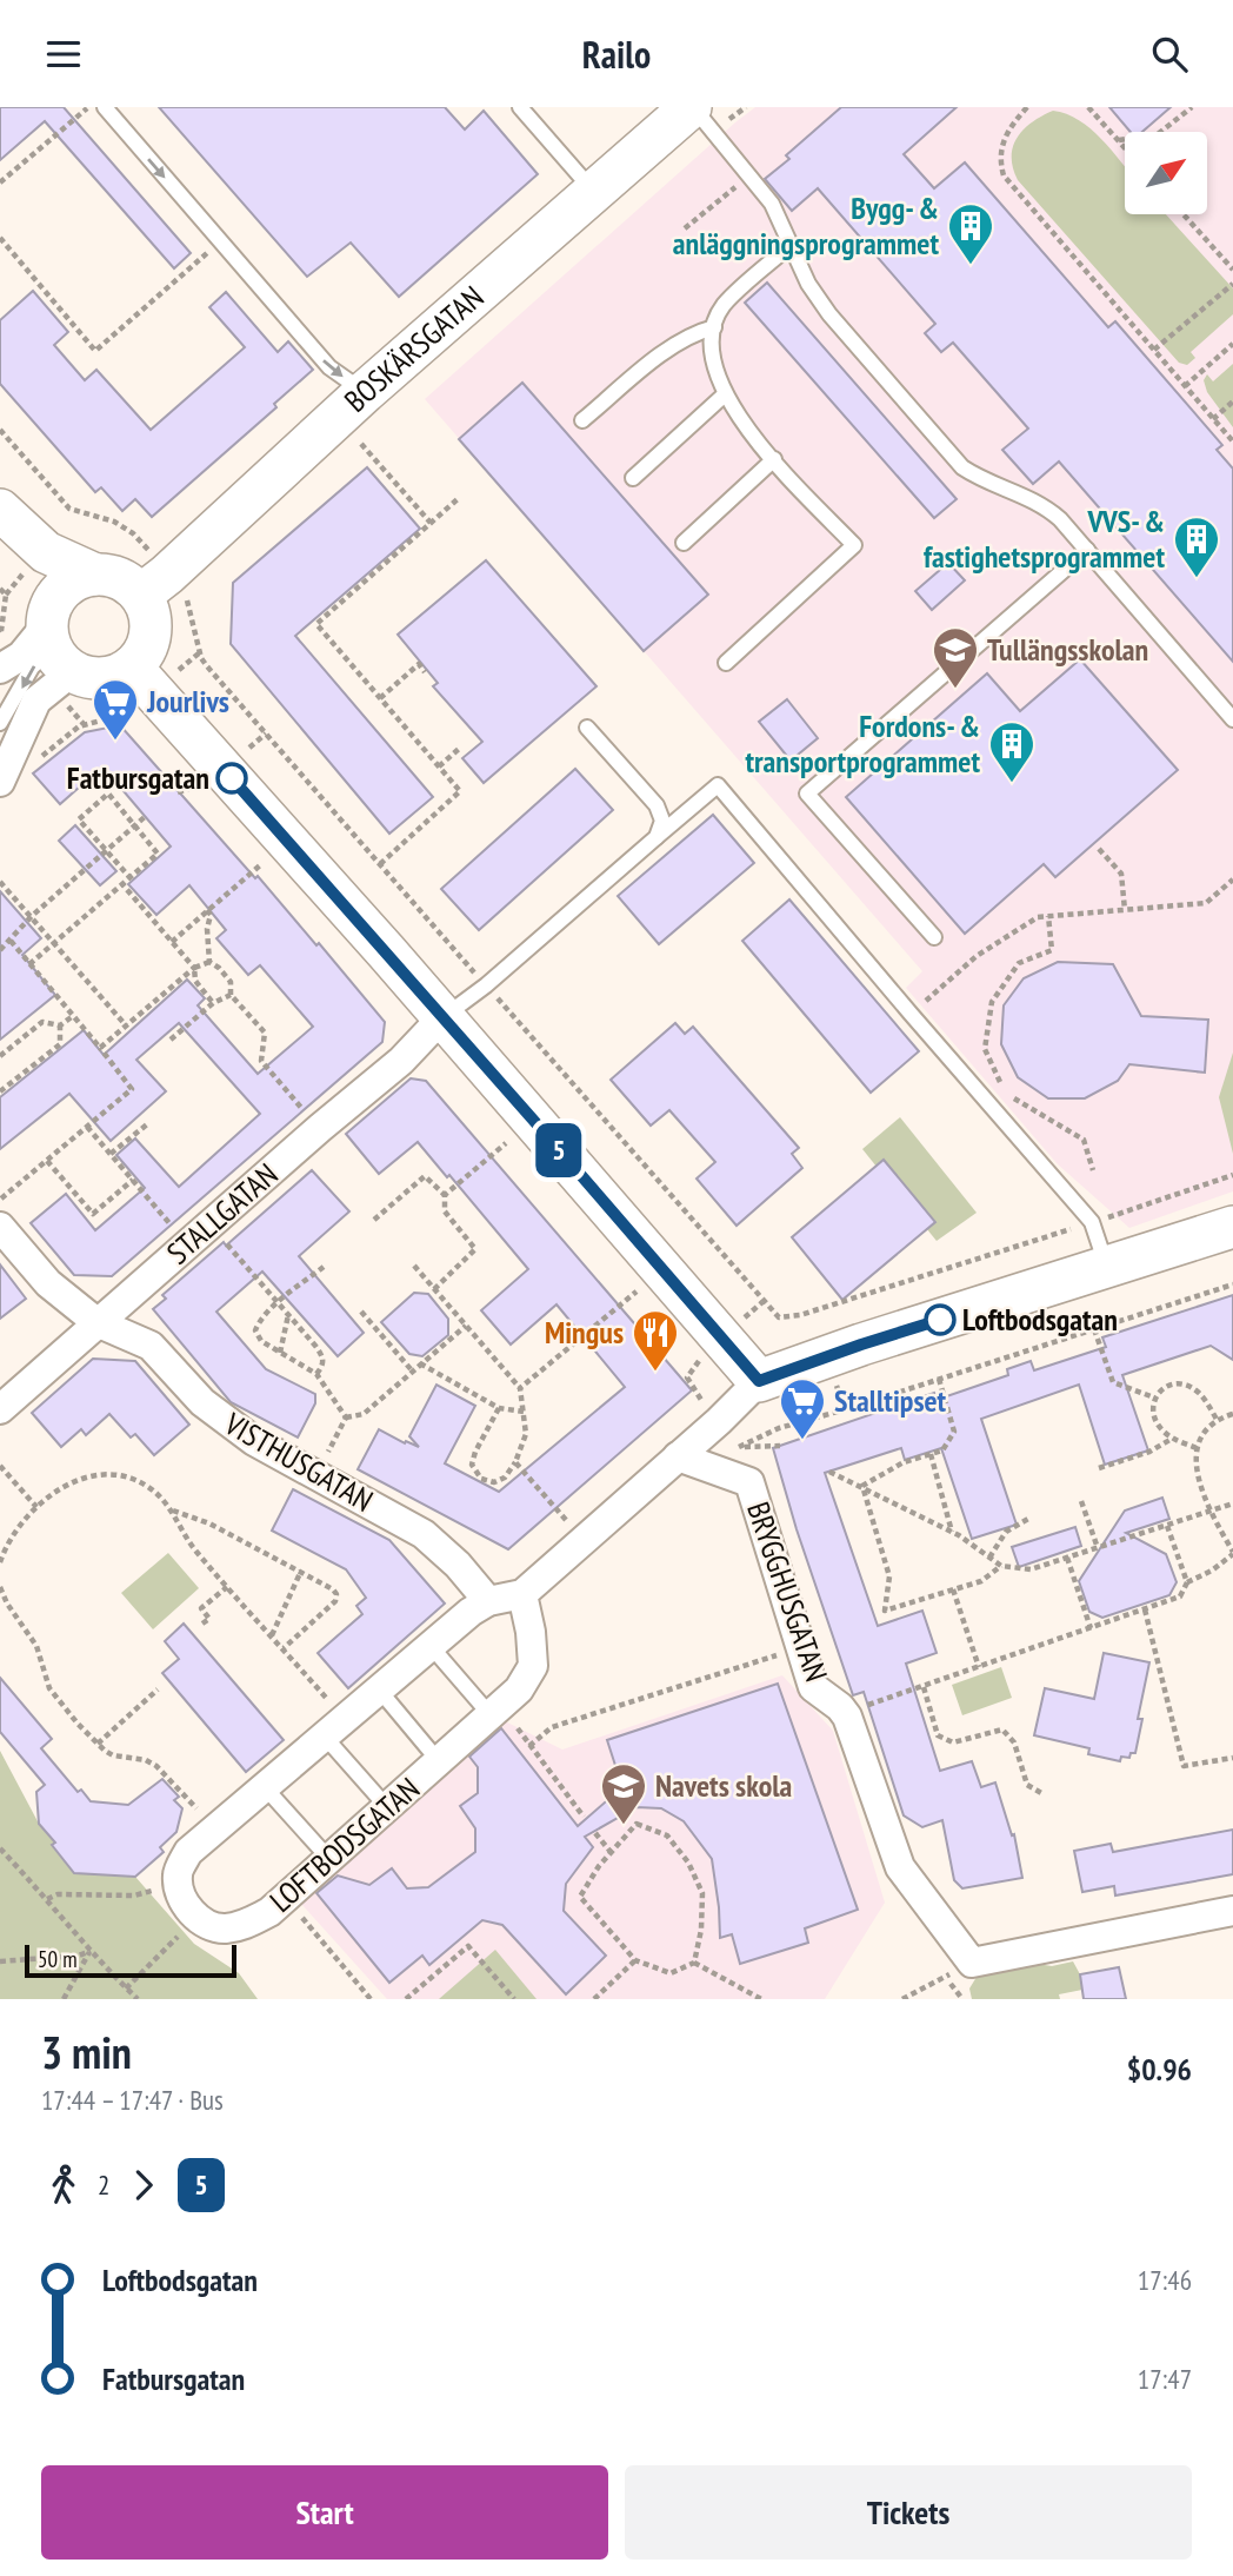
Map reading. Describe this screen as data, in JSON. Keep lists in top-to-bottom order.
{
  "streets": {
    "street": [
      "BOSKÄRSGATAN",
      "STALLGATAN",
      "VISTHUSGATAN",
      "BRYGGHUSGATAN",
      "LOFTBODSGATAN"
    ]
  },
  "crossings": [
    ["STALLGATAN", "VISTHUSGATAN"]
  ],
  "places": {
    "building": ["Bygg- & anläggningsprogrammet", "VVS- & fastighetsprogrammet", "Fordons- & transportprogrammet"],
    "school or university": ["Tullängsskolan", "Navets skola"],
    "supermarket": ["Jourlivs", "Stalltipset"],
    "other": ["Fatbursgatan", "Loftbodsgatan"],
    "restaurant": ["Mingus"]
  },
  "lines": ["bus line 5"],
  "scale_bar": "50 m",
  "north": "top right",
  "page": {
    "header": "Railo",
    "on_map": "5",
    "scale": "50 m",
    "heading": ["3 min", "17:44 – 17:47 · Bus", "$0.96"],
    "legs": ["2", "5"],
    "list": [
      {
        "name": "Loftbodsgatan",
        "value": "17:46"
      },
      {
        "name": "Fatbursgatan",
        "value": "17:47"
      }
    ],
    "buttons": ["Start", "Tickets"]
  }
}
